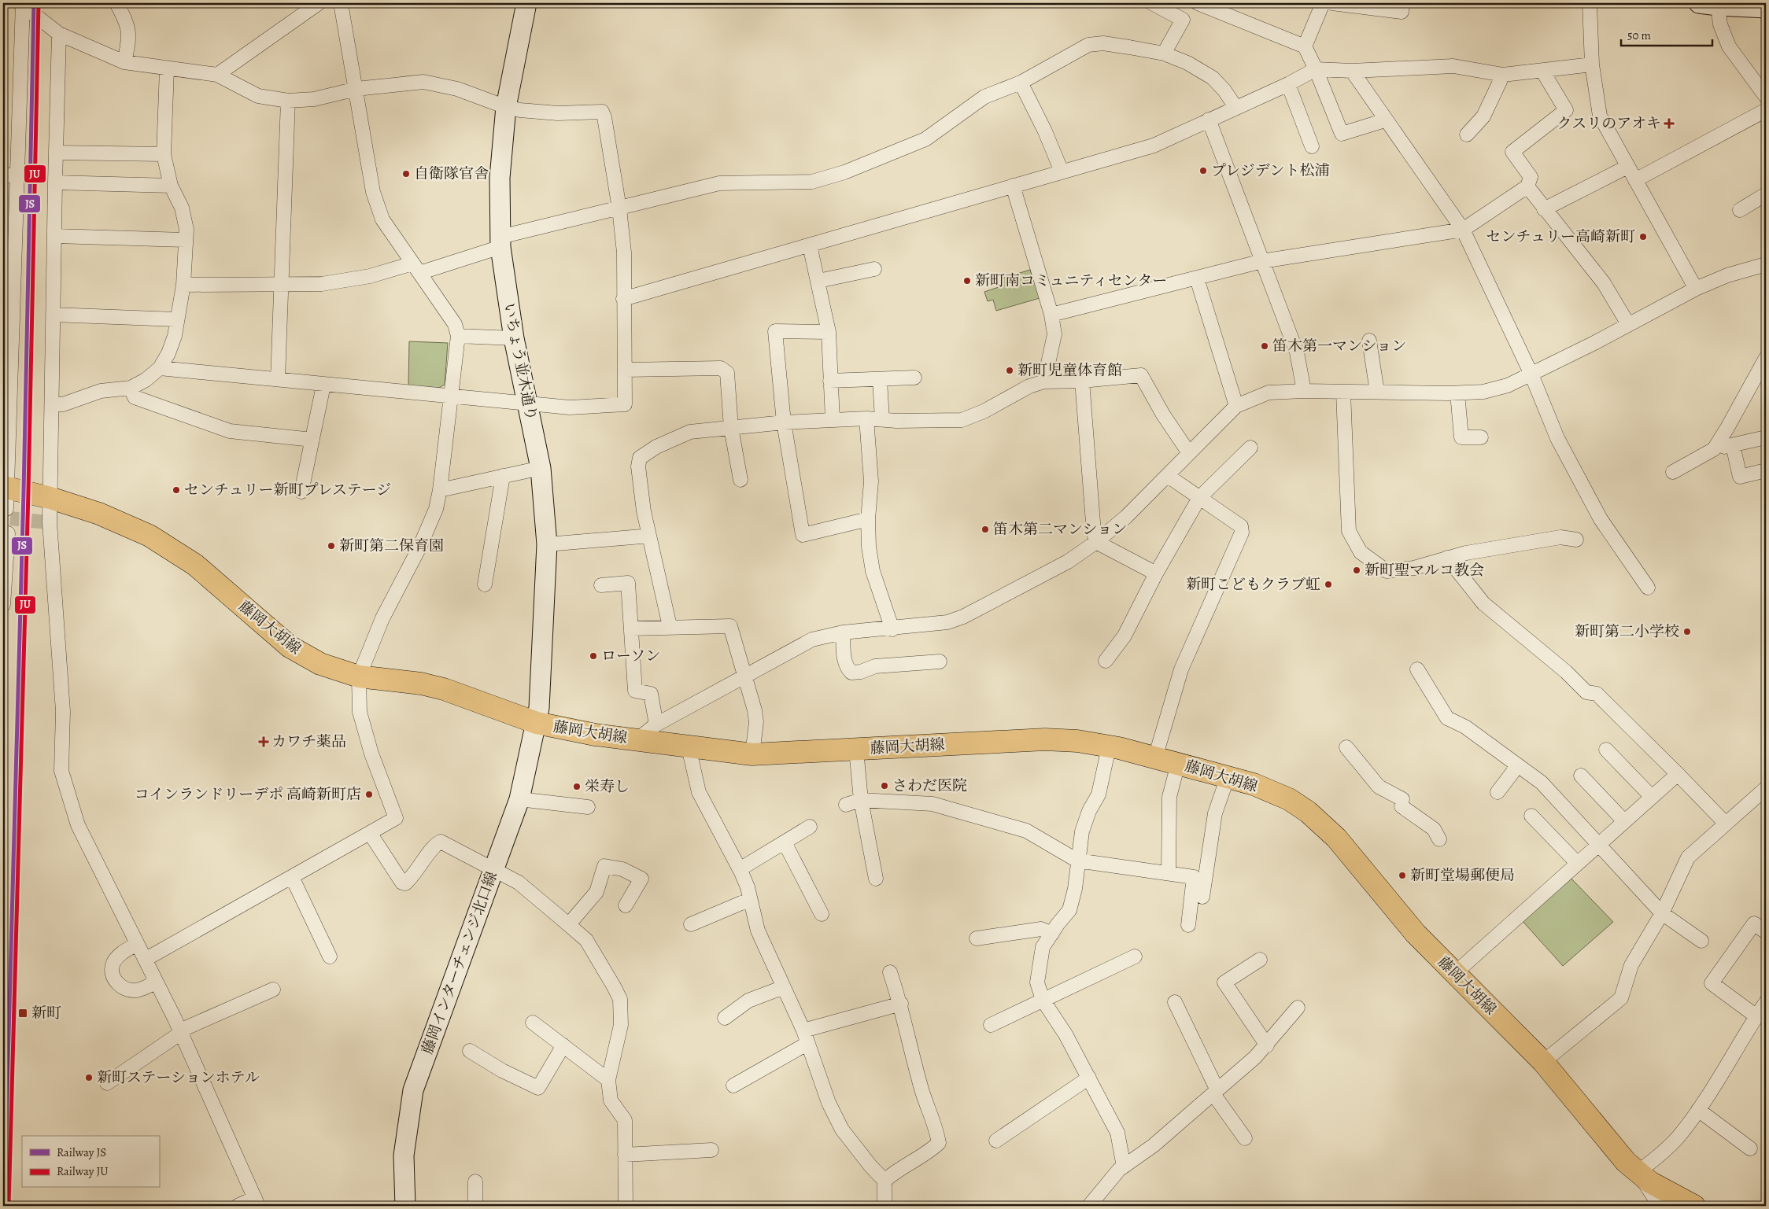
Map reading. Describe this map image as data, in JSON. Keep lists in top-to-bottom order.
{
  "streets": {
    "main road": ["藤岡大胡線"],
    "street": ["いちょう並木通り", "藤岡インターチェンジ北口線"]
  },
  "crossings": [
    ["いちょう並木通り", "藤岡大胡線"],
    ["いちょう並木通り", "藤岡インターチェンジ北口線"],
    ["藤岡大胡線", "藤岡インターチェンジ北口線"]
  ],
  "places": {
    "health": ["クスリのアオキ", "カワチ薬品"],
    "other": [
      "プレジデント松浦",
      "自衛隊官舎",
      "センチュリー高崎新町",
      "新町南コミュニティセンター",
      "笛木第一マンション",
      "新町児童体育館",
      "センチュリー新町プレステージ",
      "笛木第二マンション",
      "新町第二保育園",
      "新町聖マルコ教会",
      "新町こどもクラブ虹",
      "新町第二小学校",
      "ローソン",
      "さわだ医院",
      "栄寿し",
      "コインランドリーデポ 高崎新町店",
      "新町堂場郵便局",
      "新町ステーションホテル"
    ],
    "transit": ["新町"]
  },
  "lines": ["rail line JS", "rail line JU"],
  "legend": ["Railway JS", "Railway JU"],
  "scale_bar": "50 m"
}
